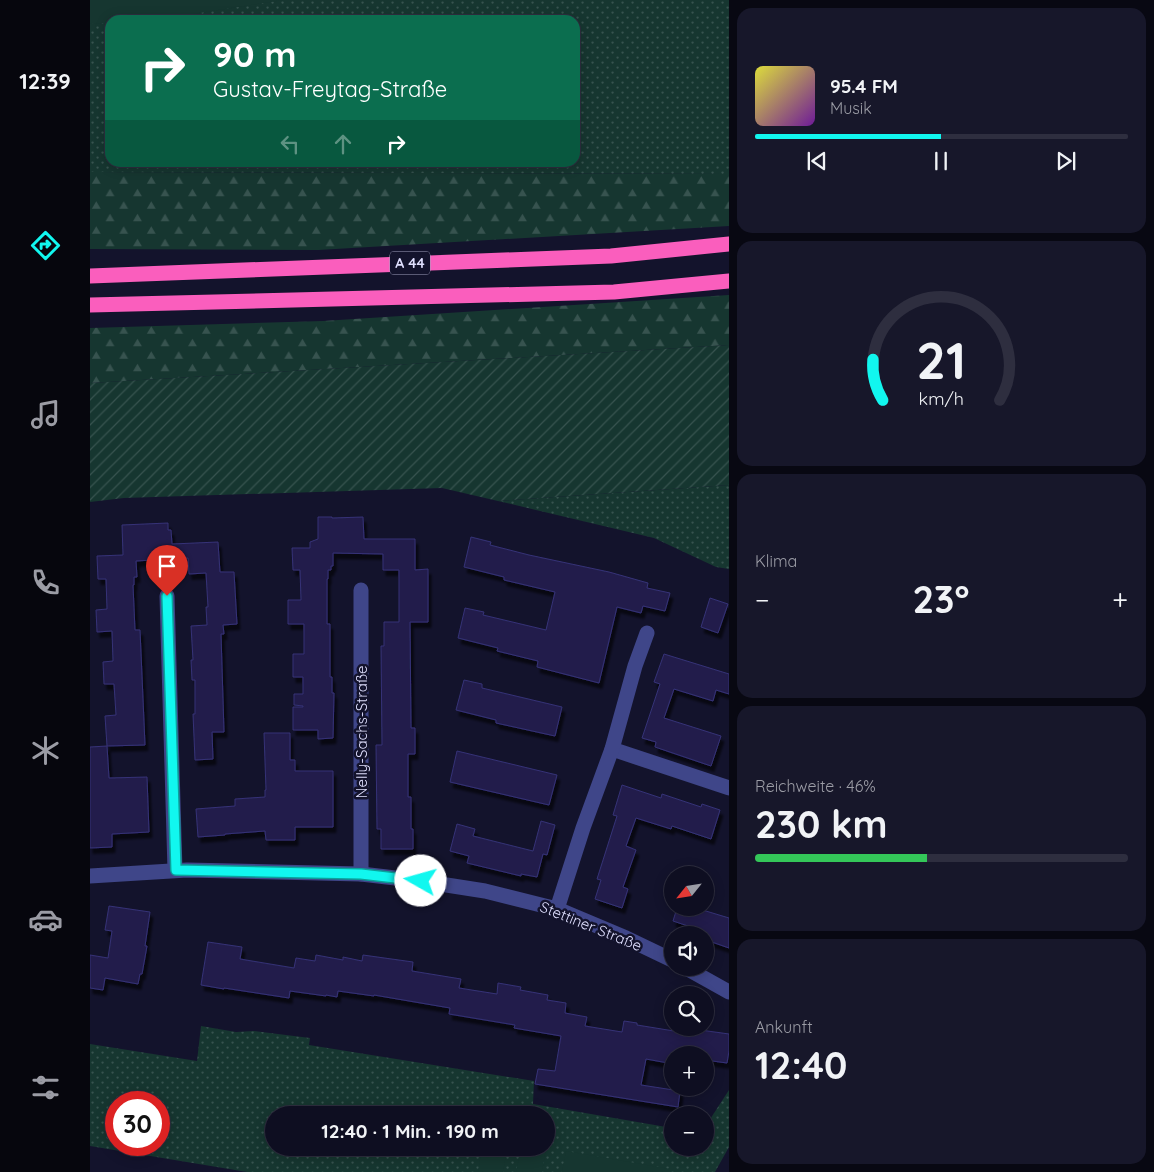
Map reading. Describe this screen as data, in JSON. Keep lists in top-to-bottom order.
{
  "streets": {
    "highway": ["A 44"],
    "street": ["Nelly-Sachs-Straße", "Stettiner Straße"]
  },
  "crossings": [
    ["Nelly-Sachs-Straße", "Stettiner Straße"]
  ],
  "north": "bottom left",
  "page": {
    "tabs": "12:39",
    "turn": ["90 m", "Gustav-Freytag-Straße"],
    "song": ["95.4 FM", "Musik"],
    "tile": [
      "Klima",
      ["Reichweite · 46%", "230 km"],
      ["Ankunft", "12:40"]
    ],
    "heat": ["−", "23°", "+"],
    "map_buttons": ["+", "−"],
    "limit": "30",
    "trip": "12:40 · 1 Min. · 190 m",
    "gauge": ["21", "km/h"]
  }
}
